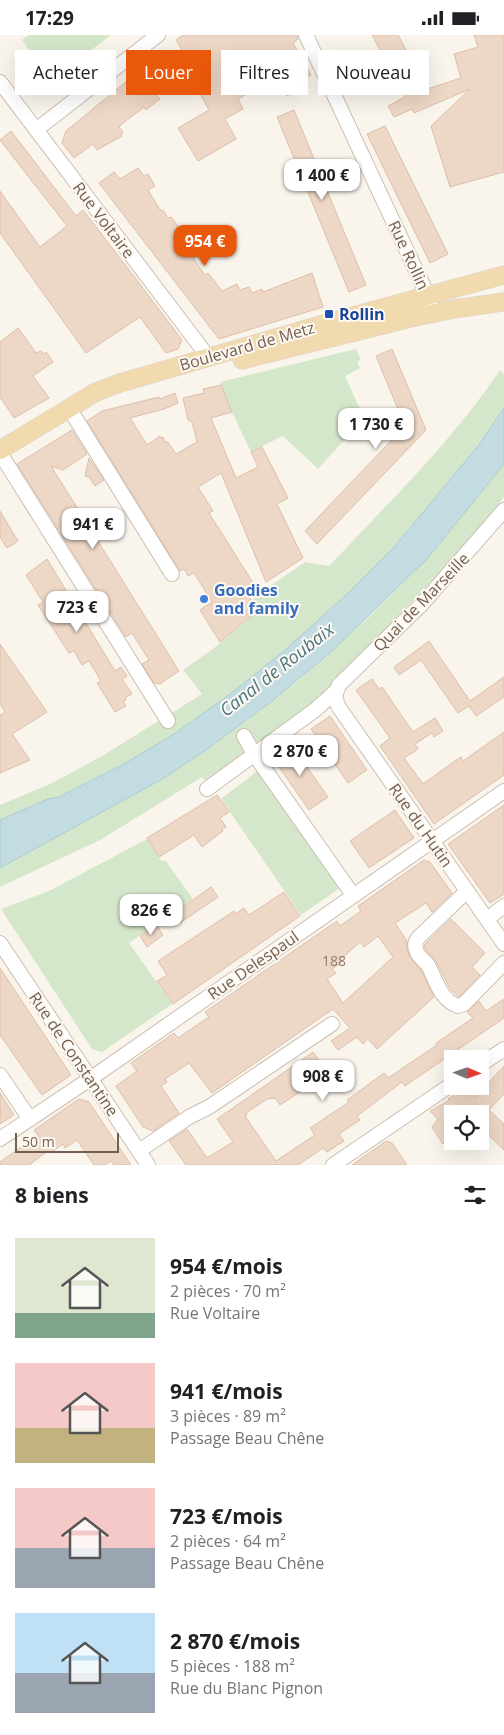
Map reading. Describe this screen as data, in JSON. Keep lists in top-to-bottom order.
{
  "streets": {
    "main road": ["Boulevard de Metz"],
    "street": [
      "Rue Voltaire",
      "Rue Rollin",
      "Quai de Marseille",
      "Rue du Hutin",
      "Rue Delespaul",
      "Rue de Constantine"
    ]
  },
  "crossings": [
    ["Rue Voltaire", "Boulevard de Metz"],
    ["Rue Rollin", "Boulevard de Metz"],
    ["Quai de Marseille", "Rue du Hutin"],
    ["Rue du Hutin", "Rue Delespaul"],
    ["Rue Delespaul", "Rue de Constantine"]
  ],
  "water": ["Canal de Roubaix"],
  "places": {
    "transit": ["Rollin"],
    "other": ["Goodies and family"]
  },
  "house_numbers": ["188"],
  "scale_bar": "50 m",
  "north": "right",
  "page": {
    "status": "17:29",
    "chip": [
      "Acheter",
      "Louer",
      "Filtres",
      "Nouveau"
    ],
    "price": [
      "1 400 €",
      "954 €",
      "1 730 €",
      "941 €",
      "723 €",
      "2 870 €",
      "826 €",
      "908 €"
    ],
    "scale": "50 m",
    "heading": "8 biens",
    "list": [
      {
        "name": "954 €/mois",
        "note": "2 pièces · 70 m² · Rue Voltaire"
      },
      {
        "name": "941 €/mois",
        "note": "3 pièces · 89 m² · Passage Beau Chêne"
      },
      {
        "name": "723 €/mois",
        "note": "2 pièces · 64 m² · Passage Beau Chêne"
      },
      {
        "name": "2 870 €/mois",
        "note": "5 pièces · 188 m² · Rue du Blanc Pignon"
      }
    ]
  }
}
